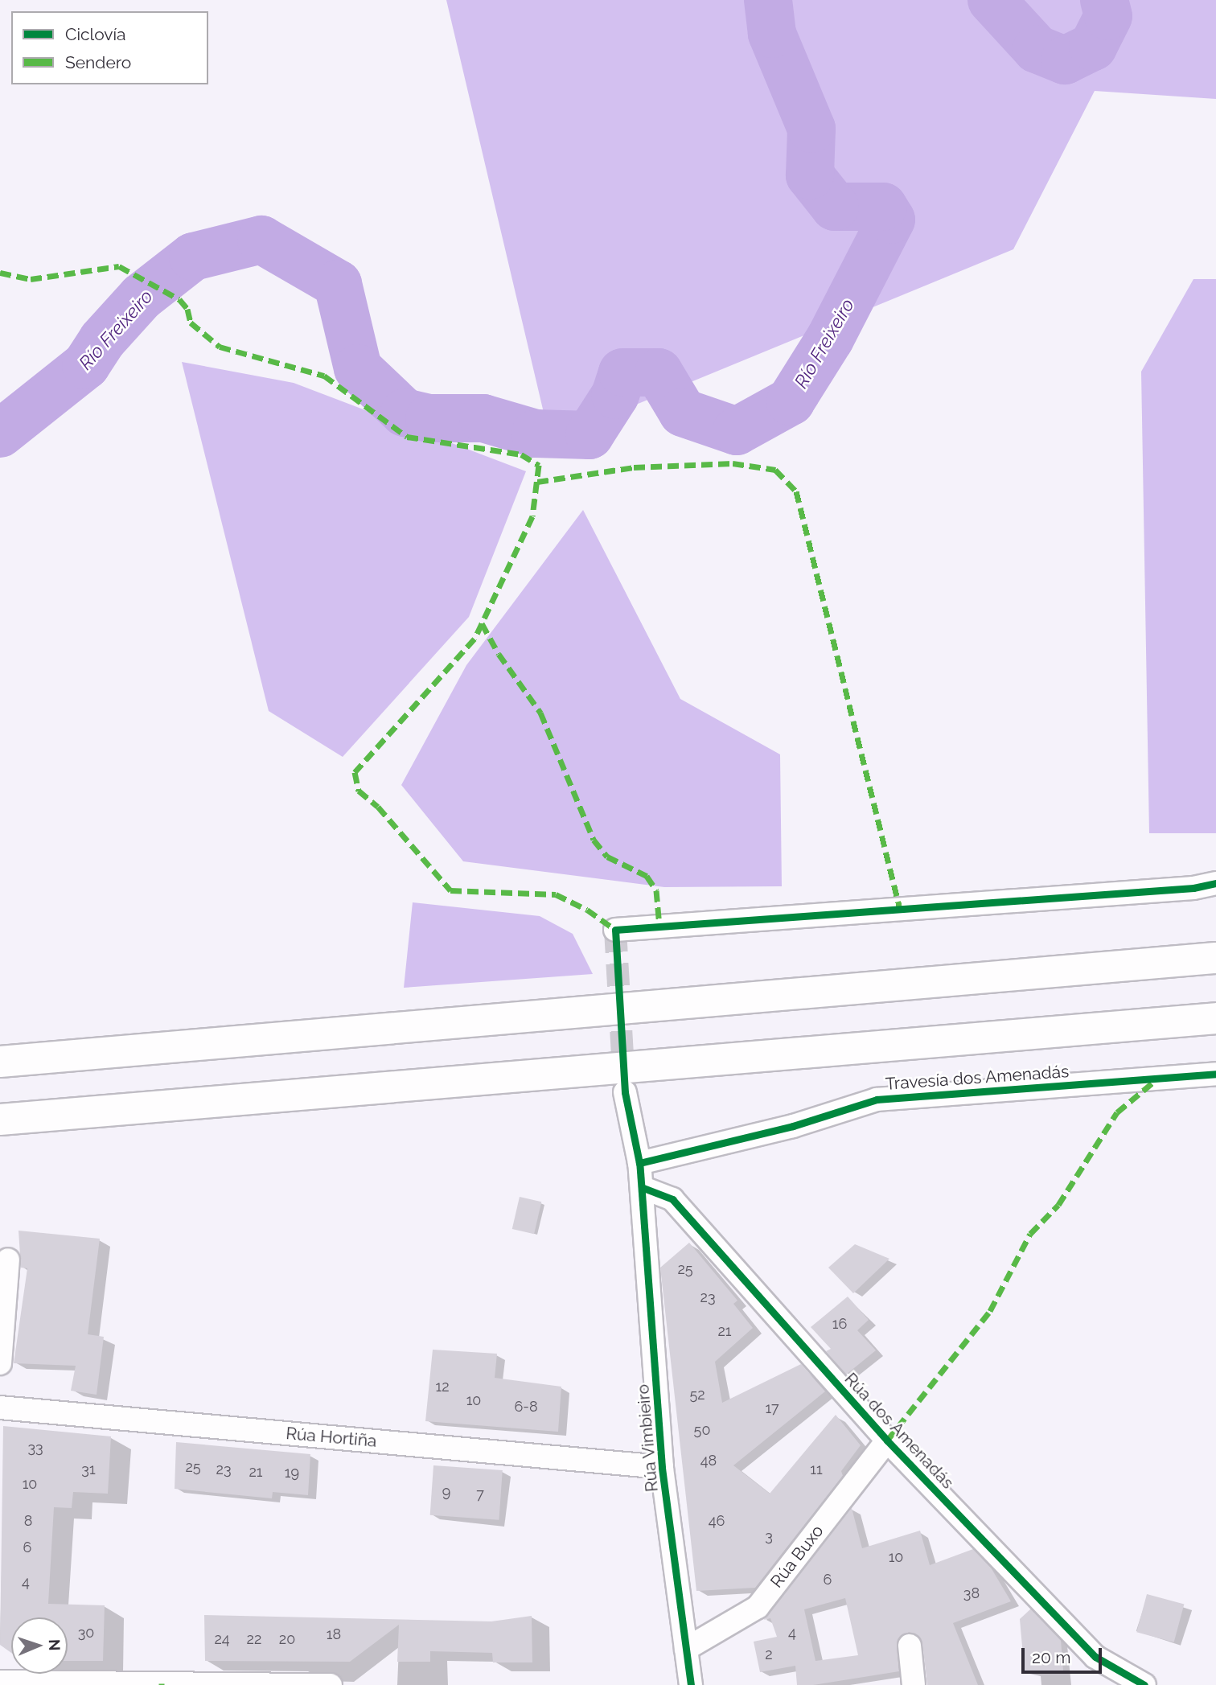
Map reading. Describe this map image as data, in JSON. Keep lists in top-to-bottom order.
{
  "streets": {
    "street": [
      "Travesía dos Amenadás",
      "Rúa dos Amenadás",
      "Rúa Hortiña",
      "Rúa Vimbieiro",
      "Rúa Buxo"
    ]
  },
  "crossings": [
    ["Rúa dos Amenadás", "Rúa Vimbieiro"],
    ["Rúa dos Amenadás", "Rúa Buxo"],
    ["Rúa Hortiña", "Rúa Vimbieiro"],
    ["Rúa Vimbieiro", "Rúa Buxo"]
  ],
  "water": ["Río Freixeiro"],
  "house_numbers": [
    "25",
    "23",
    "16",
    "21",
    "12",
    "52",
    "10",
    "6-8",
    "17",
    "50",
    "33",
    "48",
    "25",
    "31",
    "23",
    "11",
    "21",
    "19",
    "10",
    "9",
    "7",
    "8",
    "46",
    "3",
    "6",
    "10",
    "6",
    "4",
    "38",
    "30",
    "4",
    "18",
    "24",
    "22",
    "20",
    "2"
  ],
  "legend": ["Ciclovía", "Sendero"],
  "scale_bar": "20 m",
  "north": "right"
}
